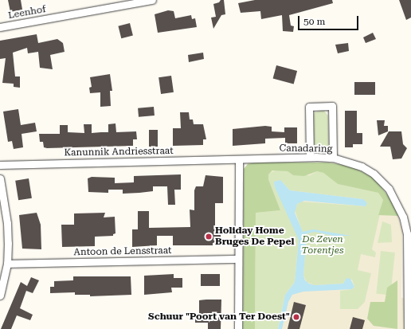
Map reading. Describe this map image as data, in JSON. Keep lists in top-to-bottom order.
{
  "streets": {
    "street": [
      "Leenhof",
      "Canadaring",
      "Kanunnik Andriesstraat",
      "Antoon de Lensstraat"
    ]
  },
  "crossings": [
    ["Canadaring", "Kanunnik Andriesstraat"]
  ],
  "parks": ["De Zeven Torentjes"],
  "places": ["Holiday Home Bruges De Pepel", "Schuur \"Poort van Ter Doest\""],
  "scale_bar": "50 m"
}
